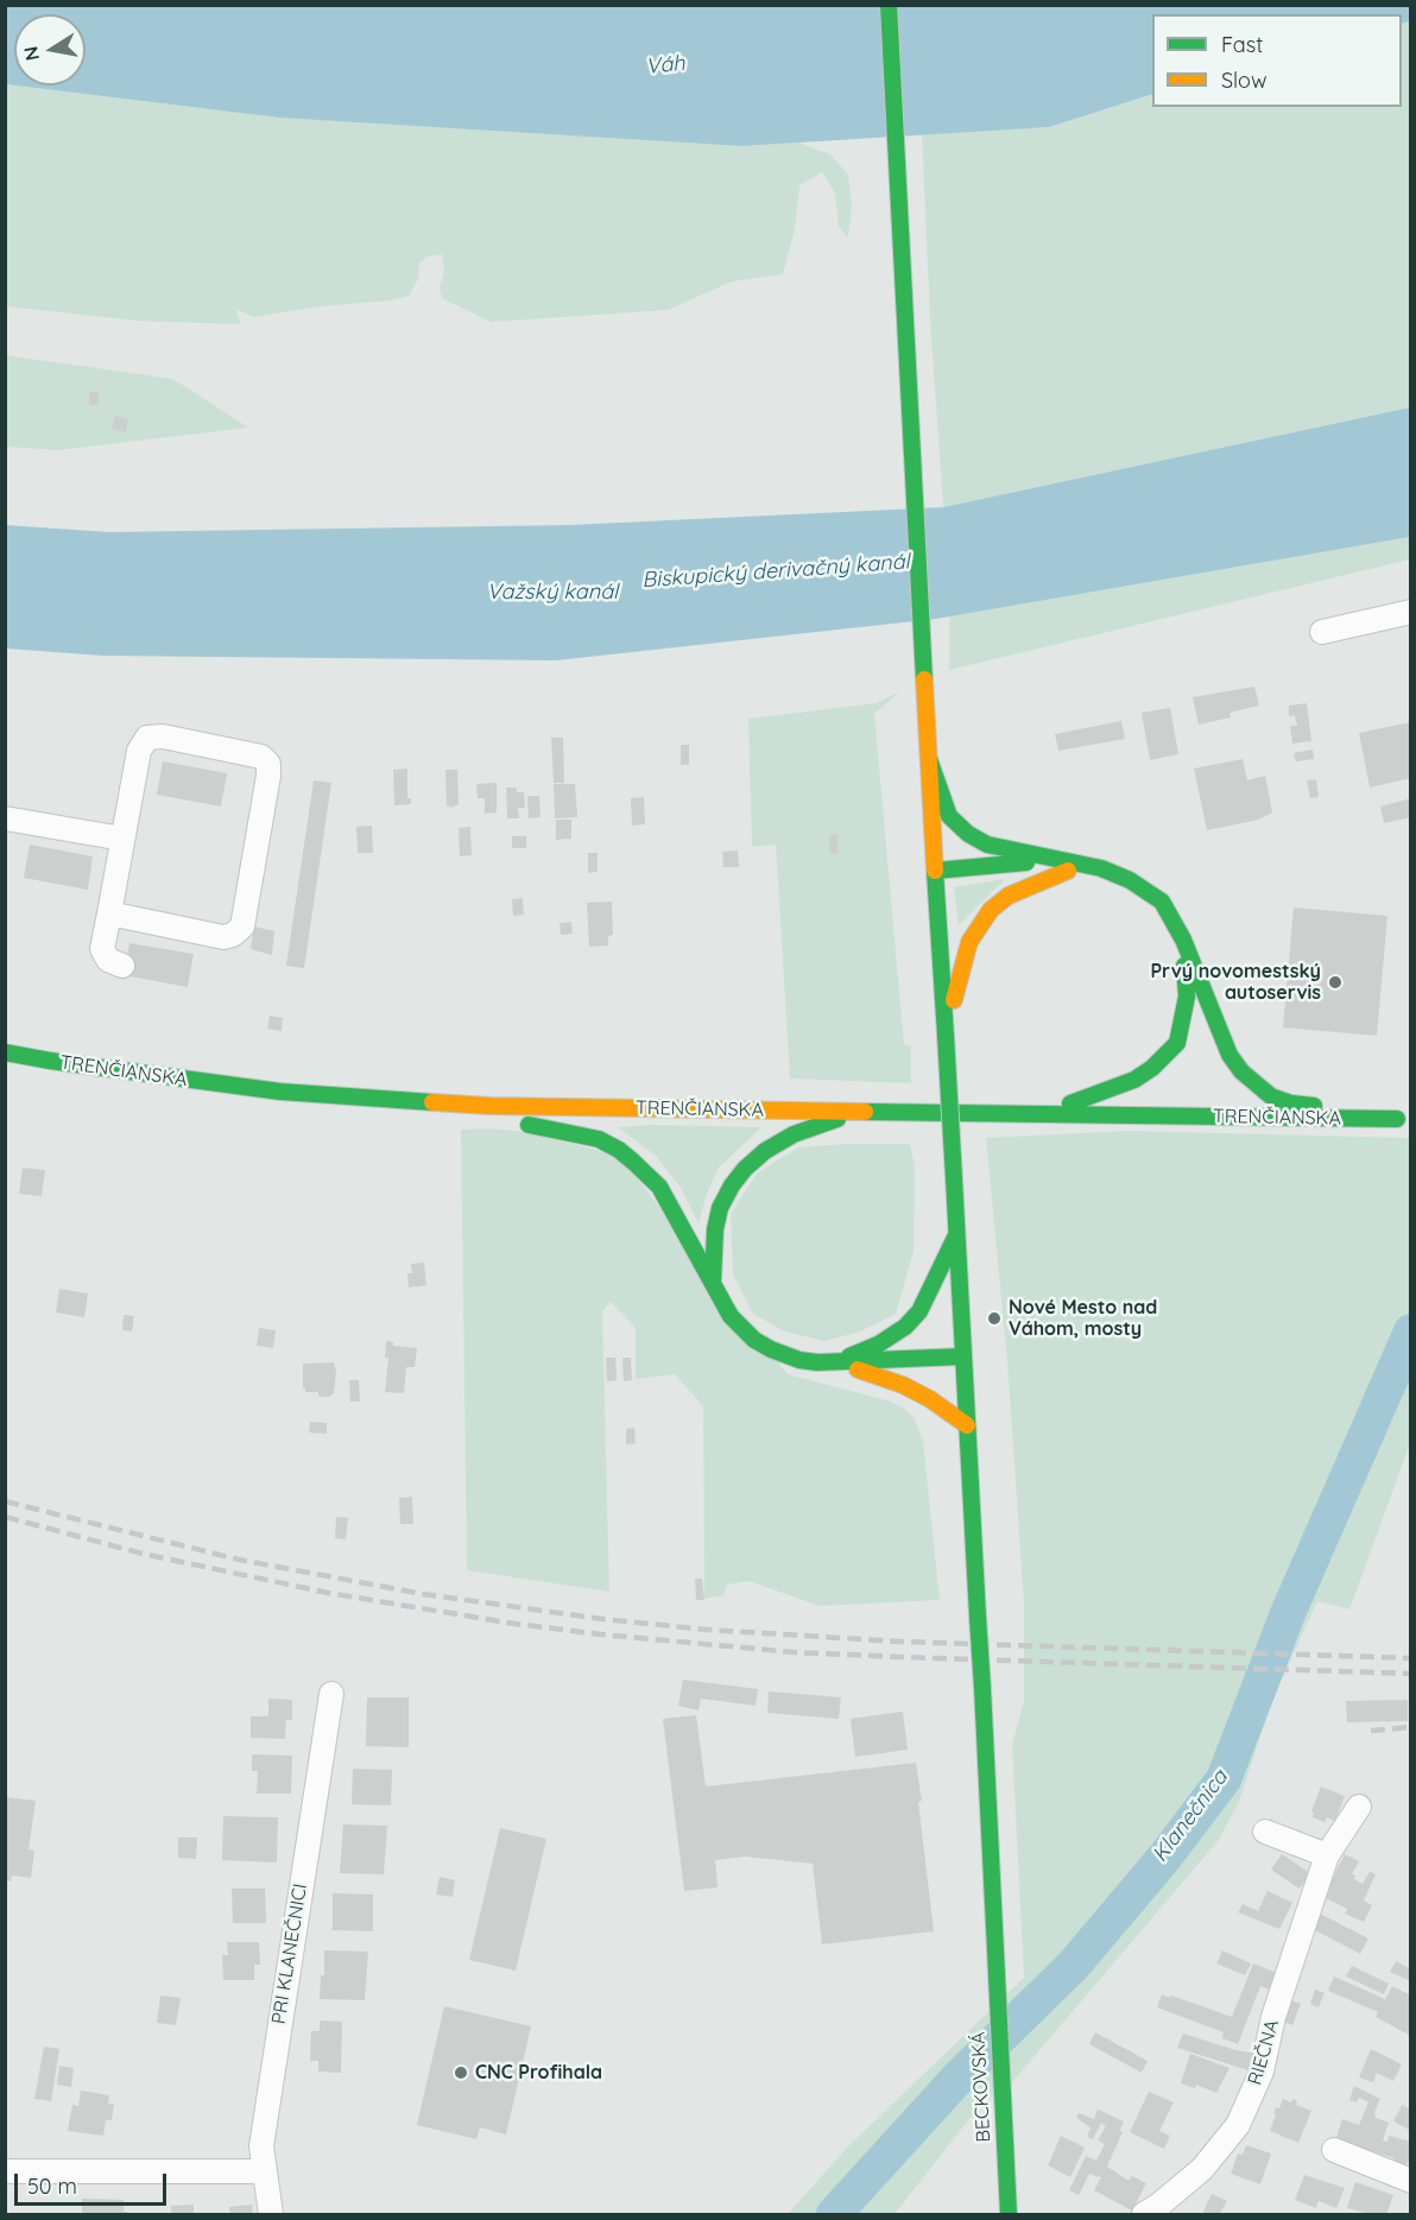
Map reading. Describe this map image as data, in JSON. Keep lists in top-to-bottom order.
{
  "streets": {
    "main road": ["TRENČIANSKA", "BECKOVSKÁ"],
    "street": ["PRI KLANEČNICI", "RIEČNA"]
  },
  "water": [
    "Váh",
    "Biskupický derivačný kanál",
    "Važský kanál",
    "Klanečnica"
  ],
  "places": ["Prvý novomestský autoservis", "Nové Mesto nad Váhom, mosty", "CNC Profihala"],
  "legend": ["Fast", "Slow"],
  "scale_bar": "50 m",
  "north": "left"
}
